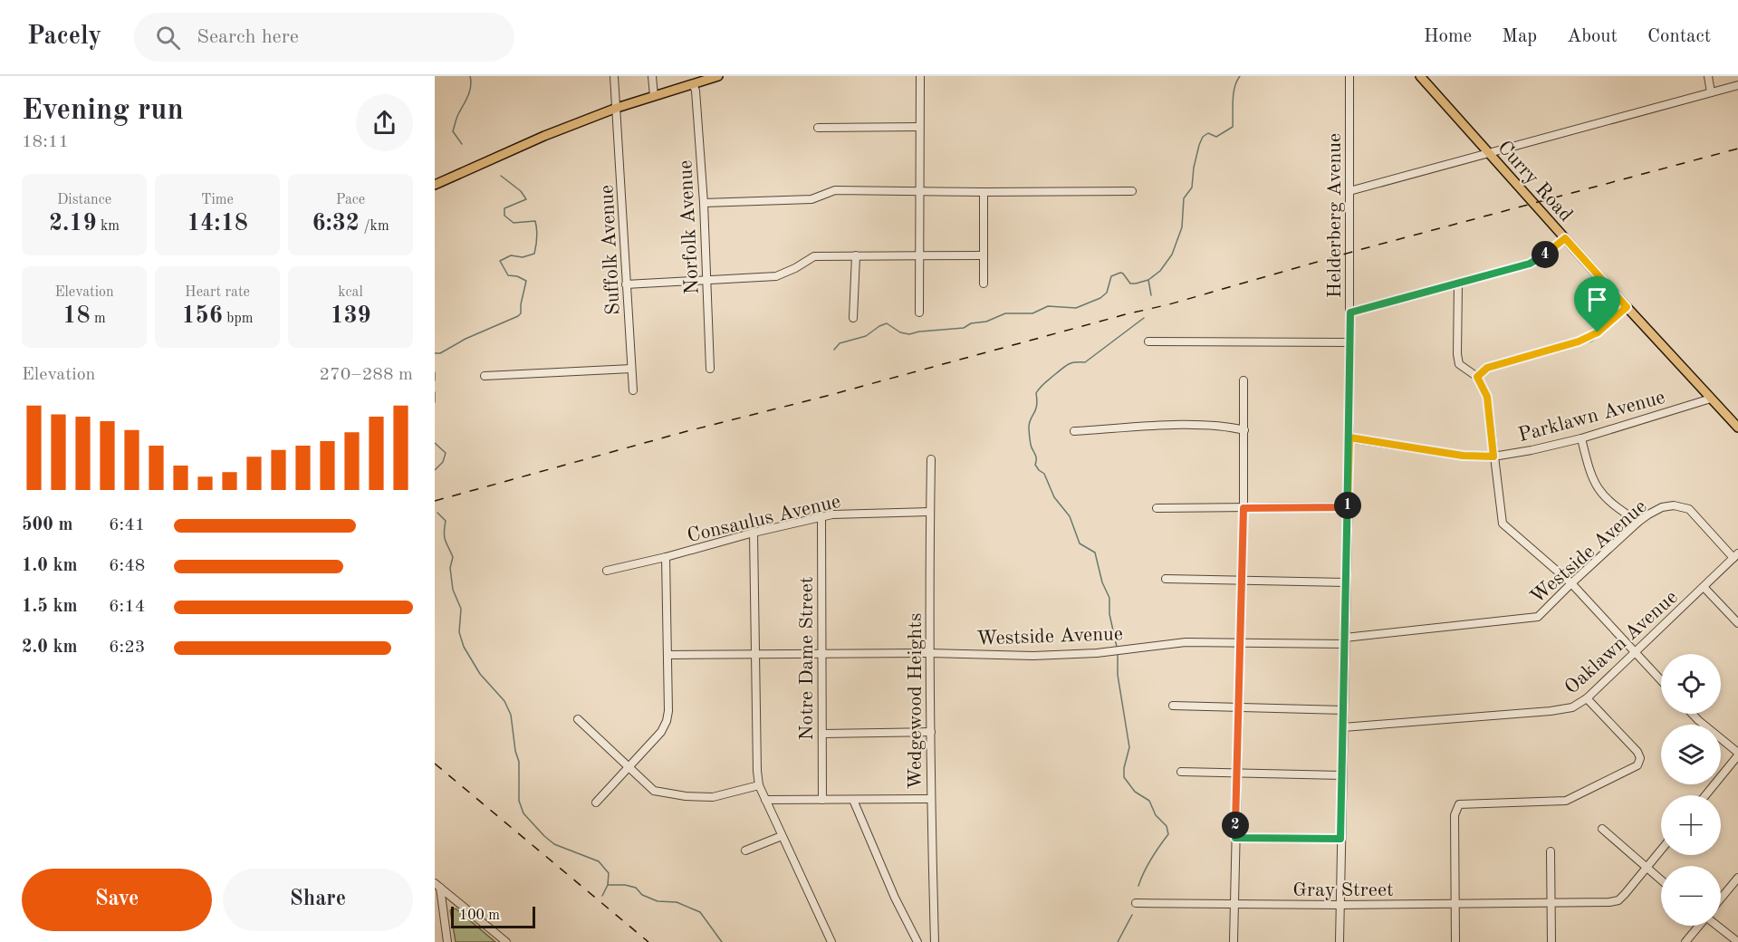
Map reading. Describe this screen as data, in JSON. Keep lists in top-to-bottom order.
{
  "streets": {
    "main road": ["Curry Road"],
    "street": [
      "Helderberg Avenue",
      "Norfolk Avenue",
      "Suffolk Avenue",
      "Parklawn Avenue",
      "Consaulus Avenue",
      "Westside Avenue",
      "Oaklawn Avenue",
      "Notre Dame Street",
      "Wedgewood Heights",
      "Gray Street"
    ]
  },
  "crossings": [
    ["Curry Road", "Parklawn Avenue"],
    ["Helderberg Avenue", "Parklawn Avenue"],
    ["Helderberg Avenue", "Westside Avenue"],
    ["Helderberg Avenue", "Oaklawn Avenue"],
    ["Helderberg Avenue", "Gray Street"],
    ["Consaulus Avenue", "Notre Dame Street"],
    ["Consaulus Avenue", "Wedgewood Heights"],
    ["Westside Avenue", "Oaklawn Avenue"],
    ["Westside Avenue", "Notre Dame Street"],
    ["Westside Avenue", "Wedgewood Heights"]
  ],
  "scale_bar": "100 m",
  "page": {
    "header": "Pacely",
    "search": "Search here",
    "nav": [
      "Home",
      "Map",
      "About",
      "Contact"
    ],
    "heading": ["Evening run", "18:11"],
    "stats": [
      ["Distance", "2.19 km"],
      ["Time", "14:18"],
      ["Pace", "6:32 /km"],
      ["Elevation", "18 m"],
      ["Heart rate", "156 bpm"],
      ["kcal", "139"]
    ],
    "pins": ["4", "1", "2"],
    "chart": ["Elevation", "270–288 m"],
    "list": [
      {
        "name": "500 m",
        "note": "6:41"
      },
      {
        "name": "1.0 km",
        "note": "6:48"
      },
      {
        "name": "1.5 km",
        "note": "6:14"
      },
      {
        "name": "2.0 km",
        "note": "6:23"
      }
    ],
    "map_buttons": ["+", "−"],
    "buttons": ["Save", "Share"],
    "scale": "100 m"
  }
}
